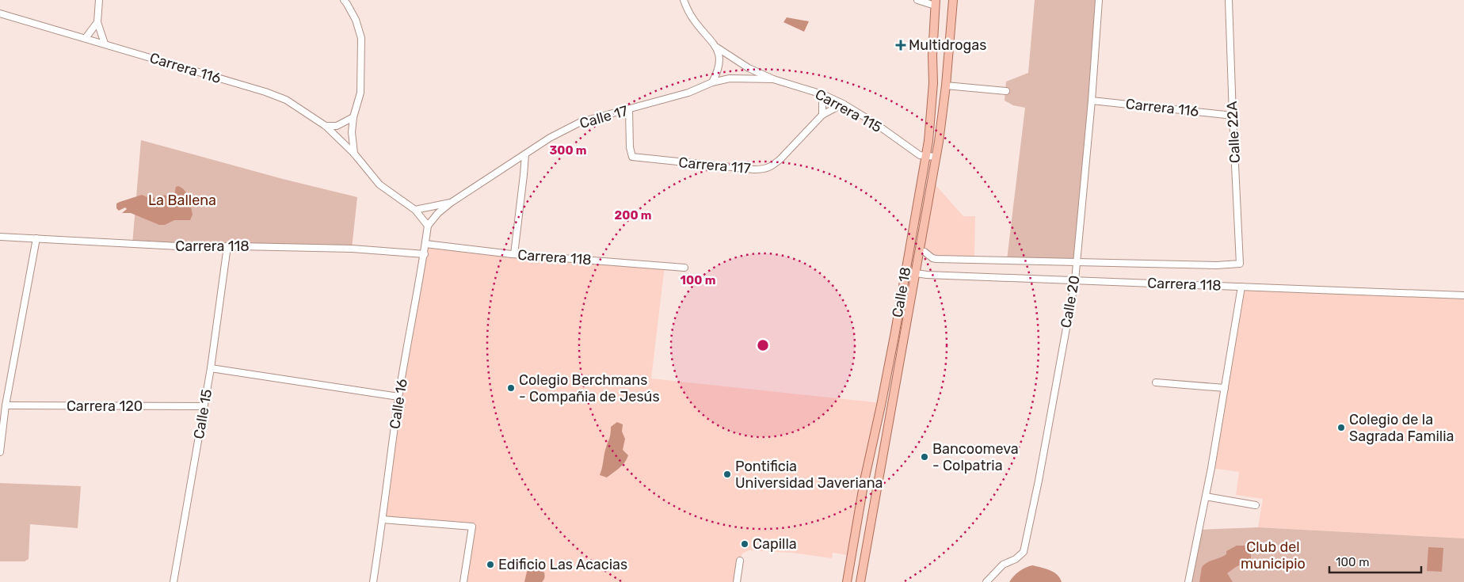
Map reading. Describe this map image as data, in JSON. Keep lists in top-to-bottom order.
{
  "streets": {
    "main road": ["Calle 18"],
    "street": [
      "Carrera 116",
      "Carrera 115",
      "Calle 17",
      "Calle 22A",
      "Carrera 117",
      "Carrera 118",
      "Calle 20",
      "Calle 16",
      "Carrera 120",
      "Calle 15"
    ]
  },
  "crossings": [
    ["Carrera 116", "Calle 17"],
    ["Carrera 116", "Calle 22A"],
    ["Carrera 116", "Calle 20"],
    ["Carrera 116", "Calle 16"],
    ["Carrera 115", "Calle 17"],
    ["Carrera 115", "Carrera 117"],
    ["Carrera 115", "Calle 18"],
    ["Calle 17", "Carrera 117"],
    ["Calle 17", "Calle 16"],
    ["Calle 22A", "Calle 20"],
    ["Carrera 118", "Calle 18"],
    ["Carrera 118", "Calle 20"],
    ["Carrera 118", "Calle 16"],
    ["Carrera 118", "Calle 15"],
    ["Carrera 120", "Calle 15"]
  ],
  "parks": ["La Ballena", "Club del municipio"],
  "places": {
    "health": ["Multidrogas"],
    "other": [
      "Colegio Berchmans - Compañia de Jesús",
      "Colegio de la Sagrada Familia",
      "Bancoomeva - Colpatria",
      "Pontificia Universidad Javeriana",
      "Capilla",
      "Edificio Las Acacias"
    ]
  },
  "scale_bar": "100 m",
  "rings": ["300 m", "200 m", "100 m"]
}
